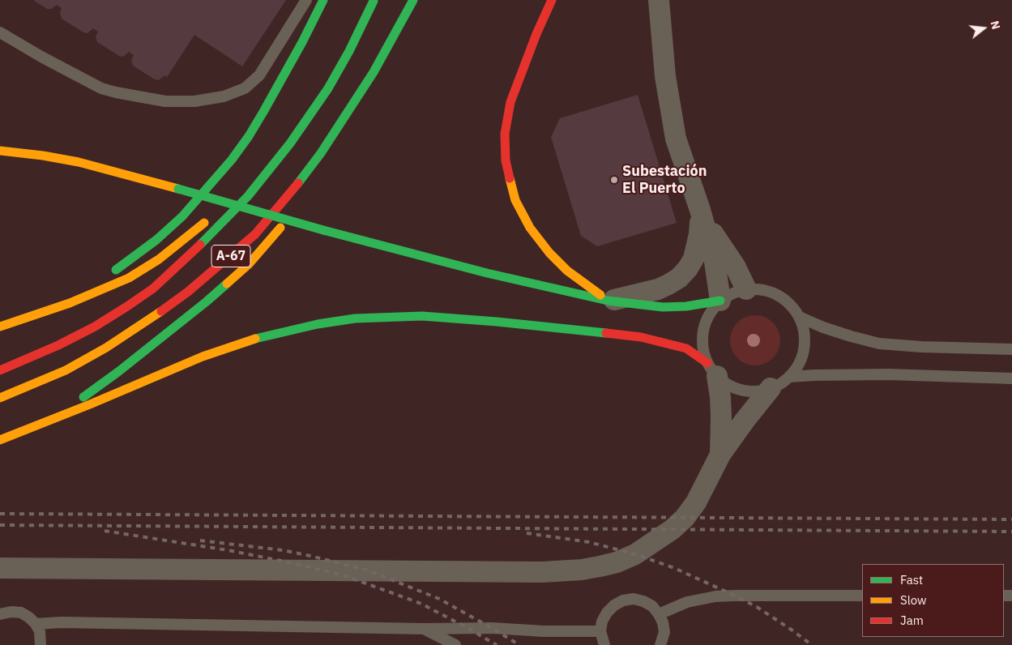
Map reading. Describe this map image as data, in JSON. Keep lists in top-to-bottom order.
{
  "streets": {
    "highway": ["A-67"]
  },
  "places": ["Subestación El Puerto"],
  "legend": ["Fast", "Slow", "Jam"],
  "north": "right"
}
